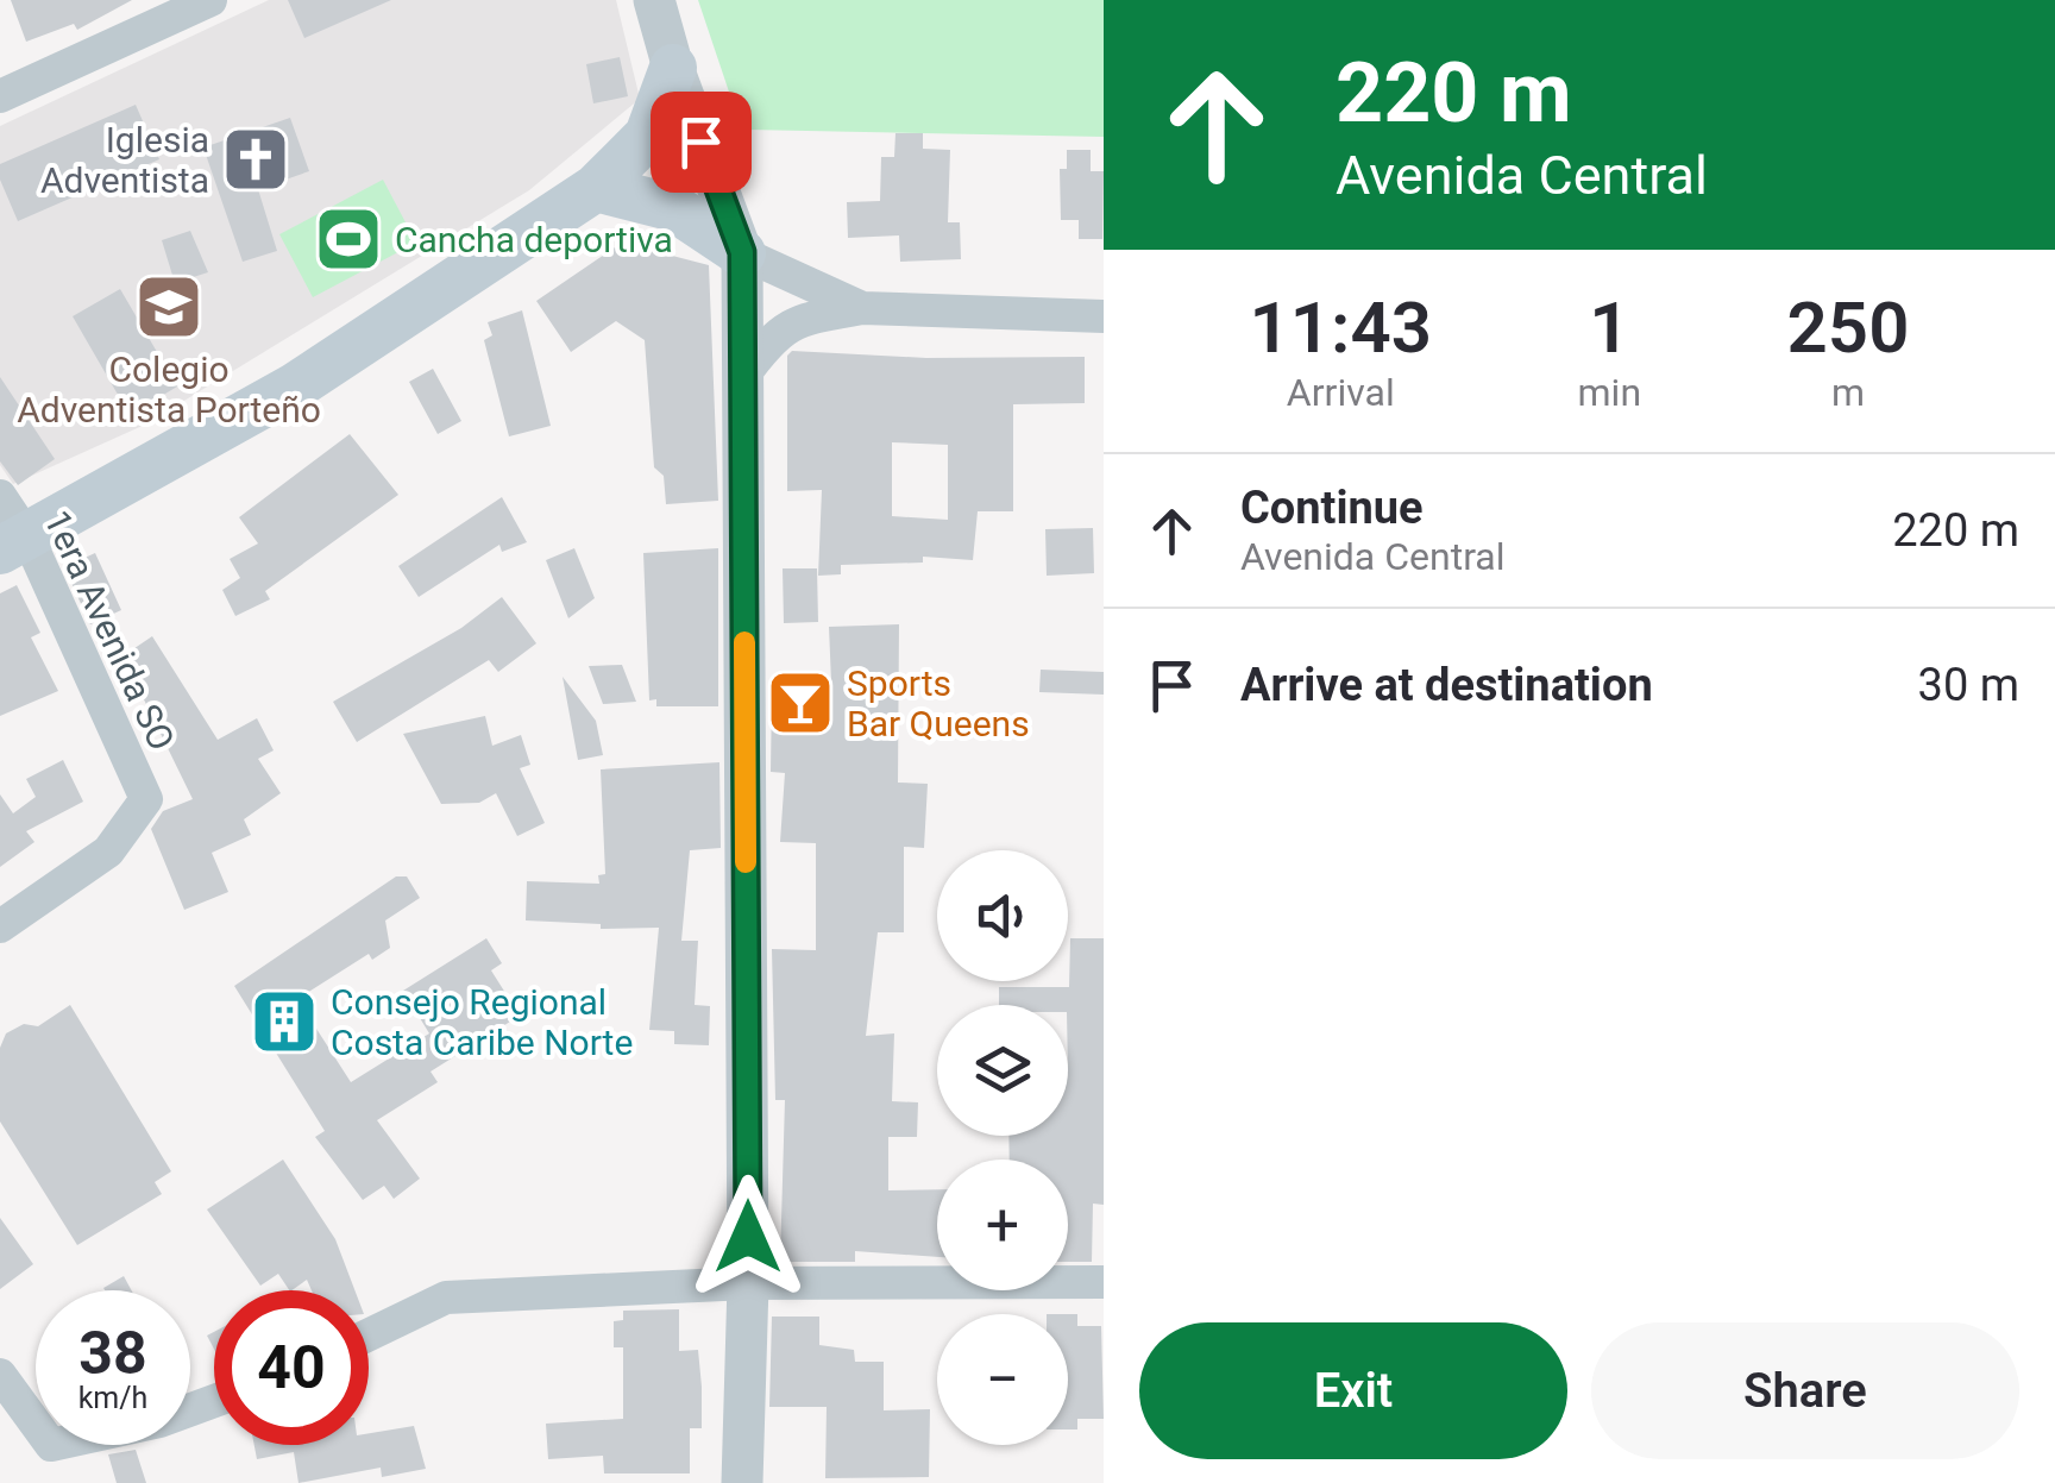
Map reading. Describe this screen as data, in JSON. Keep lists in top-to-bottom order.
{
  "streets": {
    "street": ["1era Avenida SO"]
  },
  "places": {
    "church": ["Iglesia Adventista"],
    "sports": ["Cancha deportiva"],
    "school or university": ["Colegio Adventista Porteño"],
    "bar": ["Sports Bar Queens"],
    "building": ["Consejo Regional Costa Caribe Norte"]
  },
  "page": {
    "turn": ["220 m", "Avenida Central"],
    "eta": [
      "11:43",
      "Arrival",
      "1",
      "min",
      "250",
      "m"
    ],
    "list": [
      {
        "name": "Continue",
        "note": "Avenida Central",
        "value": "220 m"
      },
      {
        "name": "Arrive at destination",
        "value": "30 m"
      }
    ],
    "map_buttons": ["+", "−"],
    "speed": "38 km/h",
    "limit": "40",
    "buttons": ["Exit", "Share"]
  }
}
